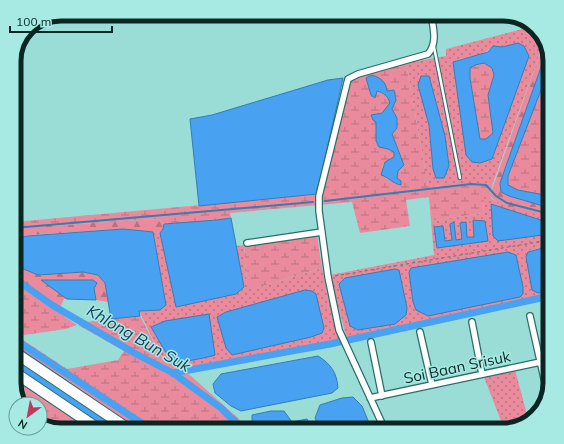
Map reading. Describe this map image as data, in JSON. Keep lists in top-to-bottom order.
{
  "streets": {
    "street": ["Soi Baan Srisuk"]
  },
  "water": ["Khlong Bun Suk"],
  "scale_bar": "100 m",
  "north": "bottom left"
}
